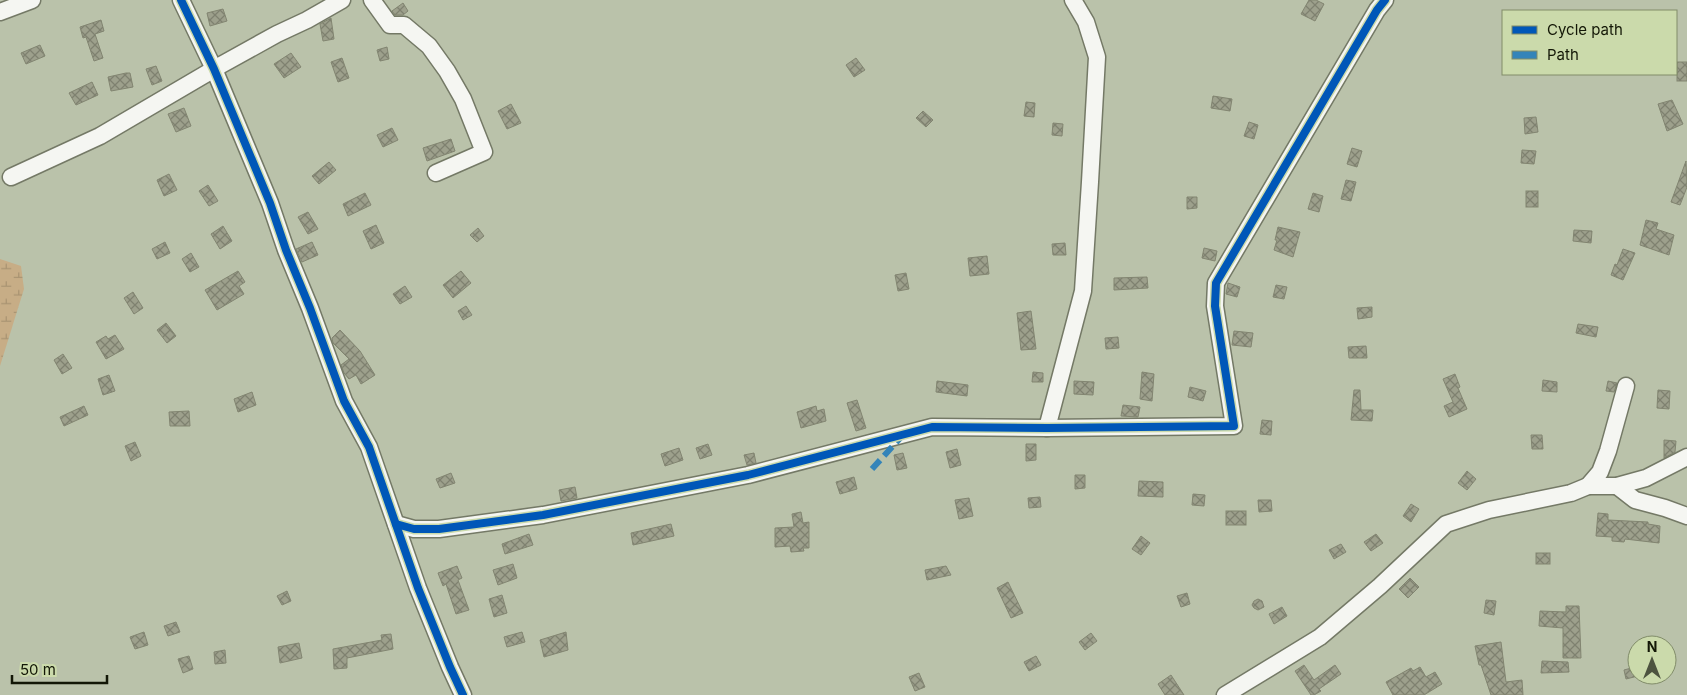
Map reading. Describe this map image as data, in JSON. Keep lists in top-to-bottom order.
{
  "legend": ["Cycle path", "Path"],
  "scale_bar": "50 m",
  "north": "top"
}
